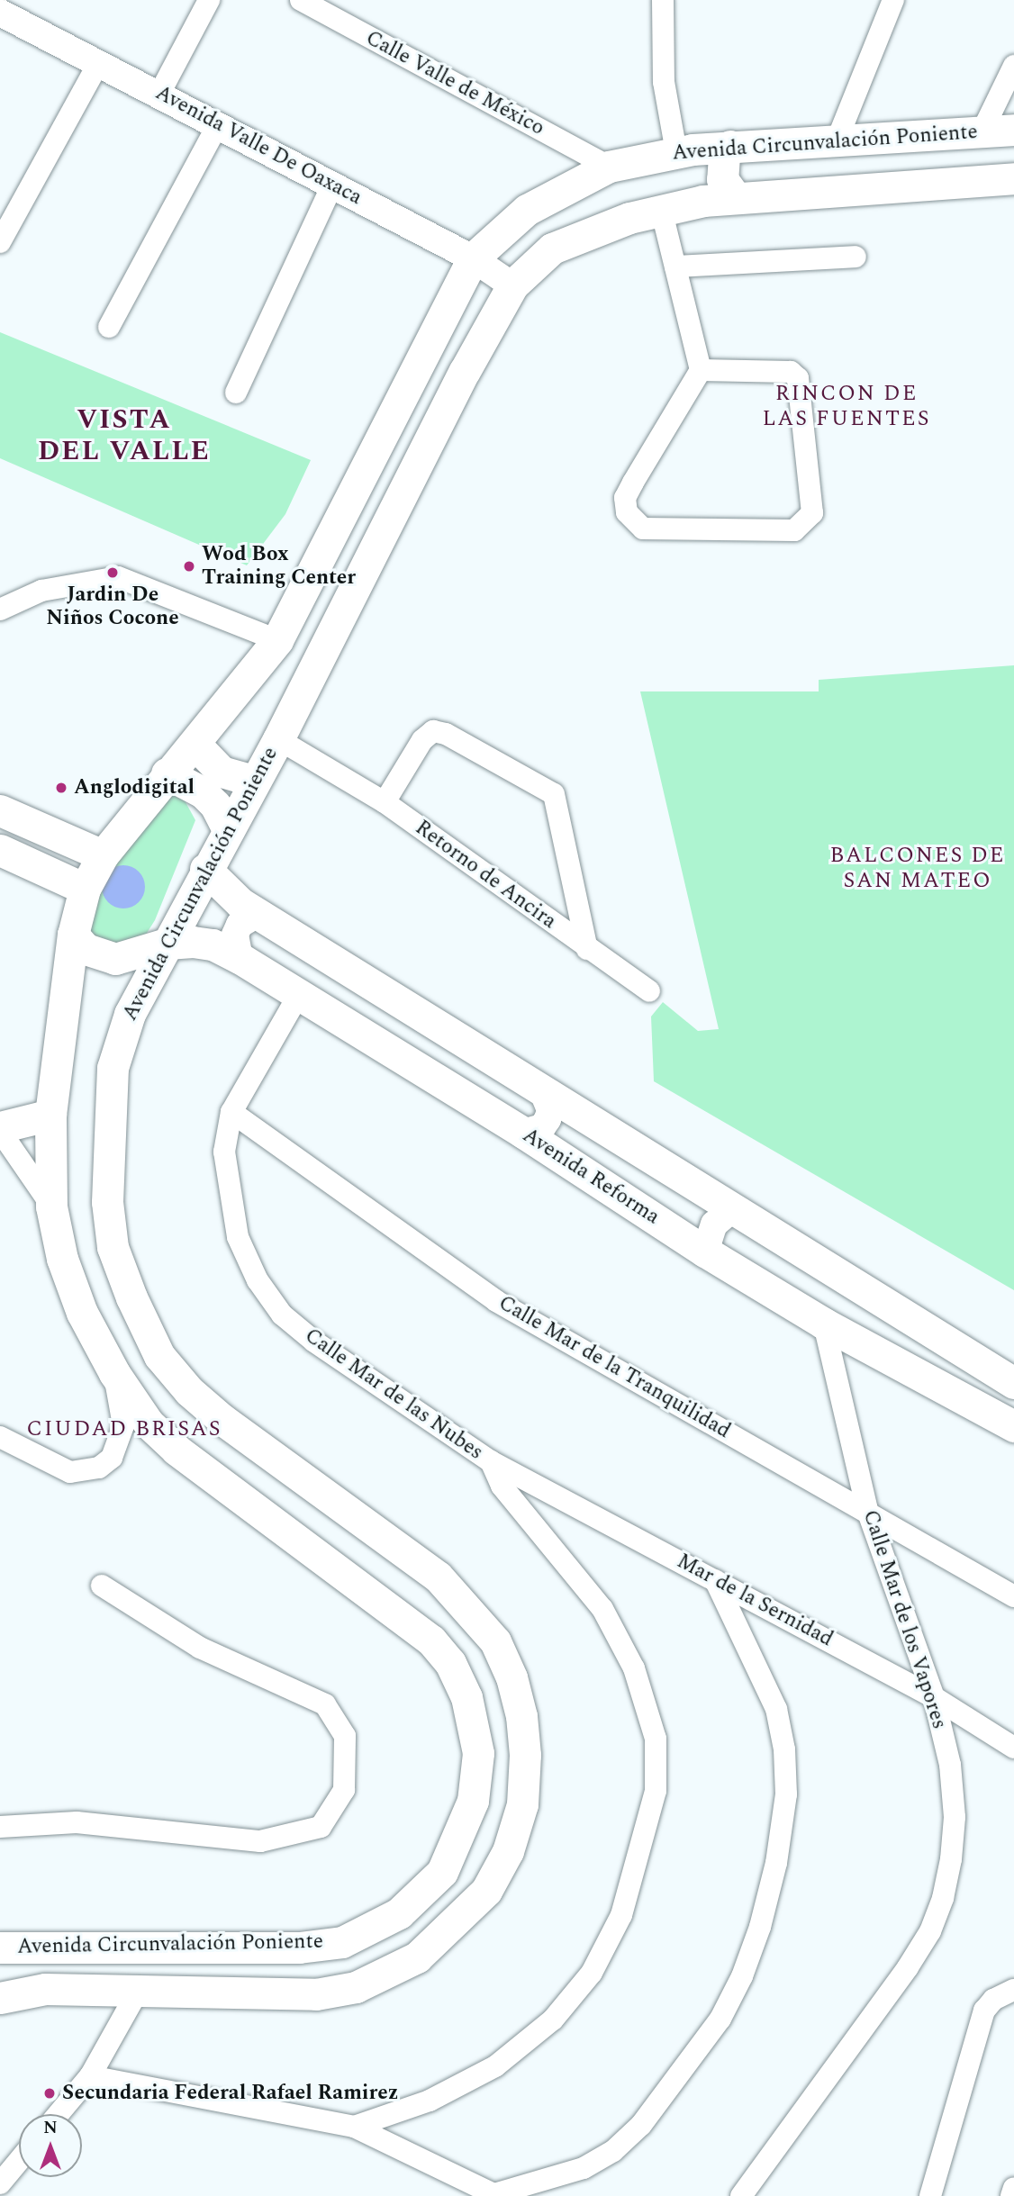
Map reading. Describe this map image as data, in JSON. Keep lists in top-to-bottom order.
{
  "streets": {
    "main road": ["Avenida Circunvalación Poniente", "Avenida Reforma"],
    "street": [
      "Calle Valle de México",
      "Avenida Valle De Oaxaca",
      "Retorno de Ancira",
      "Calle Mar de la Tranquilidad",
      "Calle Mar de las Nubes",
      "Mar de la Sernidad",
      "Calle Mar de los Vapores"
    ]
  },
  "crossings": [
    ["Calle Valle de México", "Avenida Circunvalación Poniente"],
    ["Avenida Circunvalación Poniente", "Avenida Valle De Oaxaca"],
    ["Avenida Circunvalación Poniente", "Retorno de Ancira"],
    ["Avenida Circunvalación Poniente", "Avenida Reforma"],
    ["Avenida Reforma", "Calle Mar de las Nubes"],
    ["Avenida Reforma", "Calle Mar de los Vapores"],
    ["Calle Mar de la Tranquilidad", "Calle Mar de las Nubes"],
    ["Calle Mar de la Tranquilidad", "Calle Mar de los Vapores"],
    ["Calle Mar de las Nubes", "Mar de la Sernidad"],
    ["Mar de la Sernidad", "Calle Mar de los Vapores"]
  ],
  "districts": [
    "RINCON DE LAS FUENTES",
    "VISTA DEL VALLE",
    "BALCONES DE SAN MATEO",
    "CIUDAD BRISAS"
  ],
  "places": [
    "Wod Box Training Center",
    "Jardin De Niños Cocone",
    "Anglodigital",
    "Secundaria Federal Rafael Ramirez"
  ],
  "north": "top"
}
